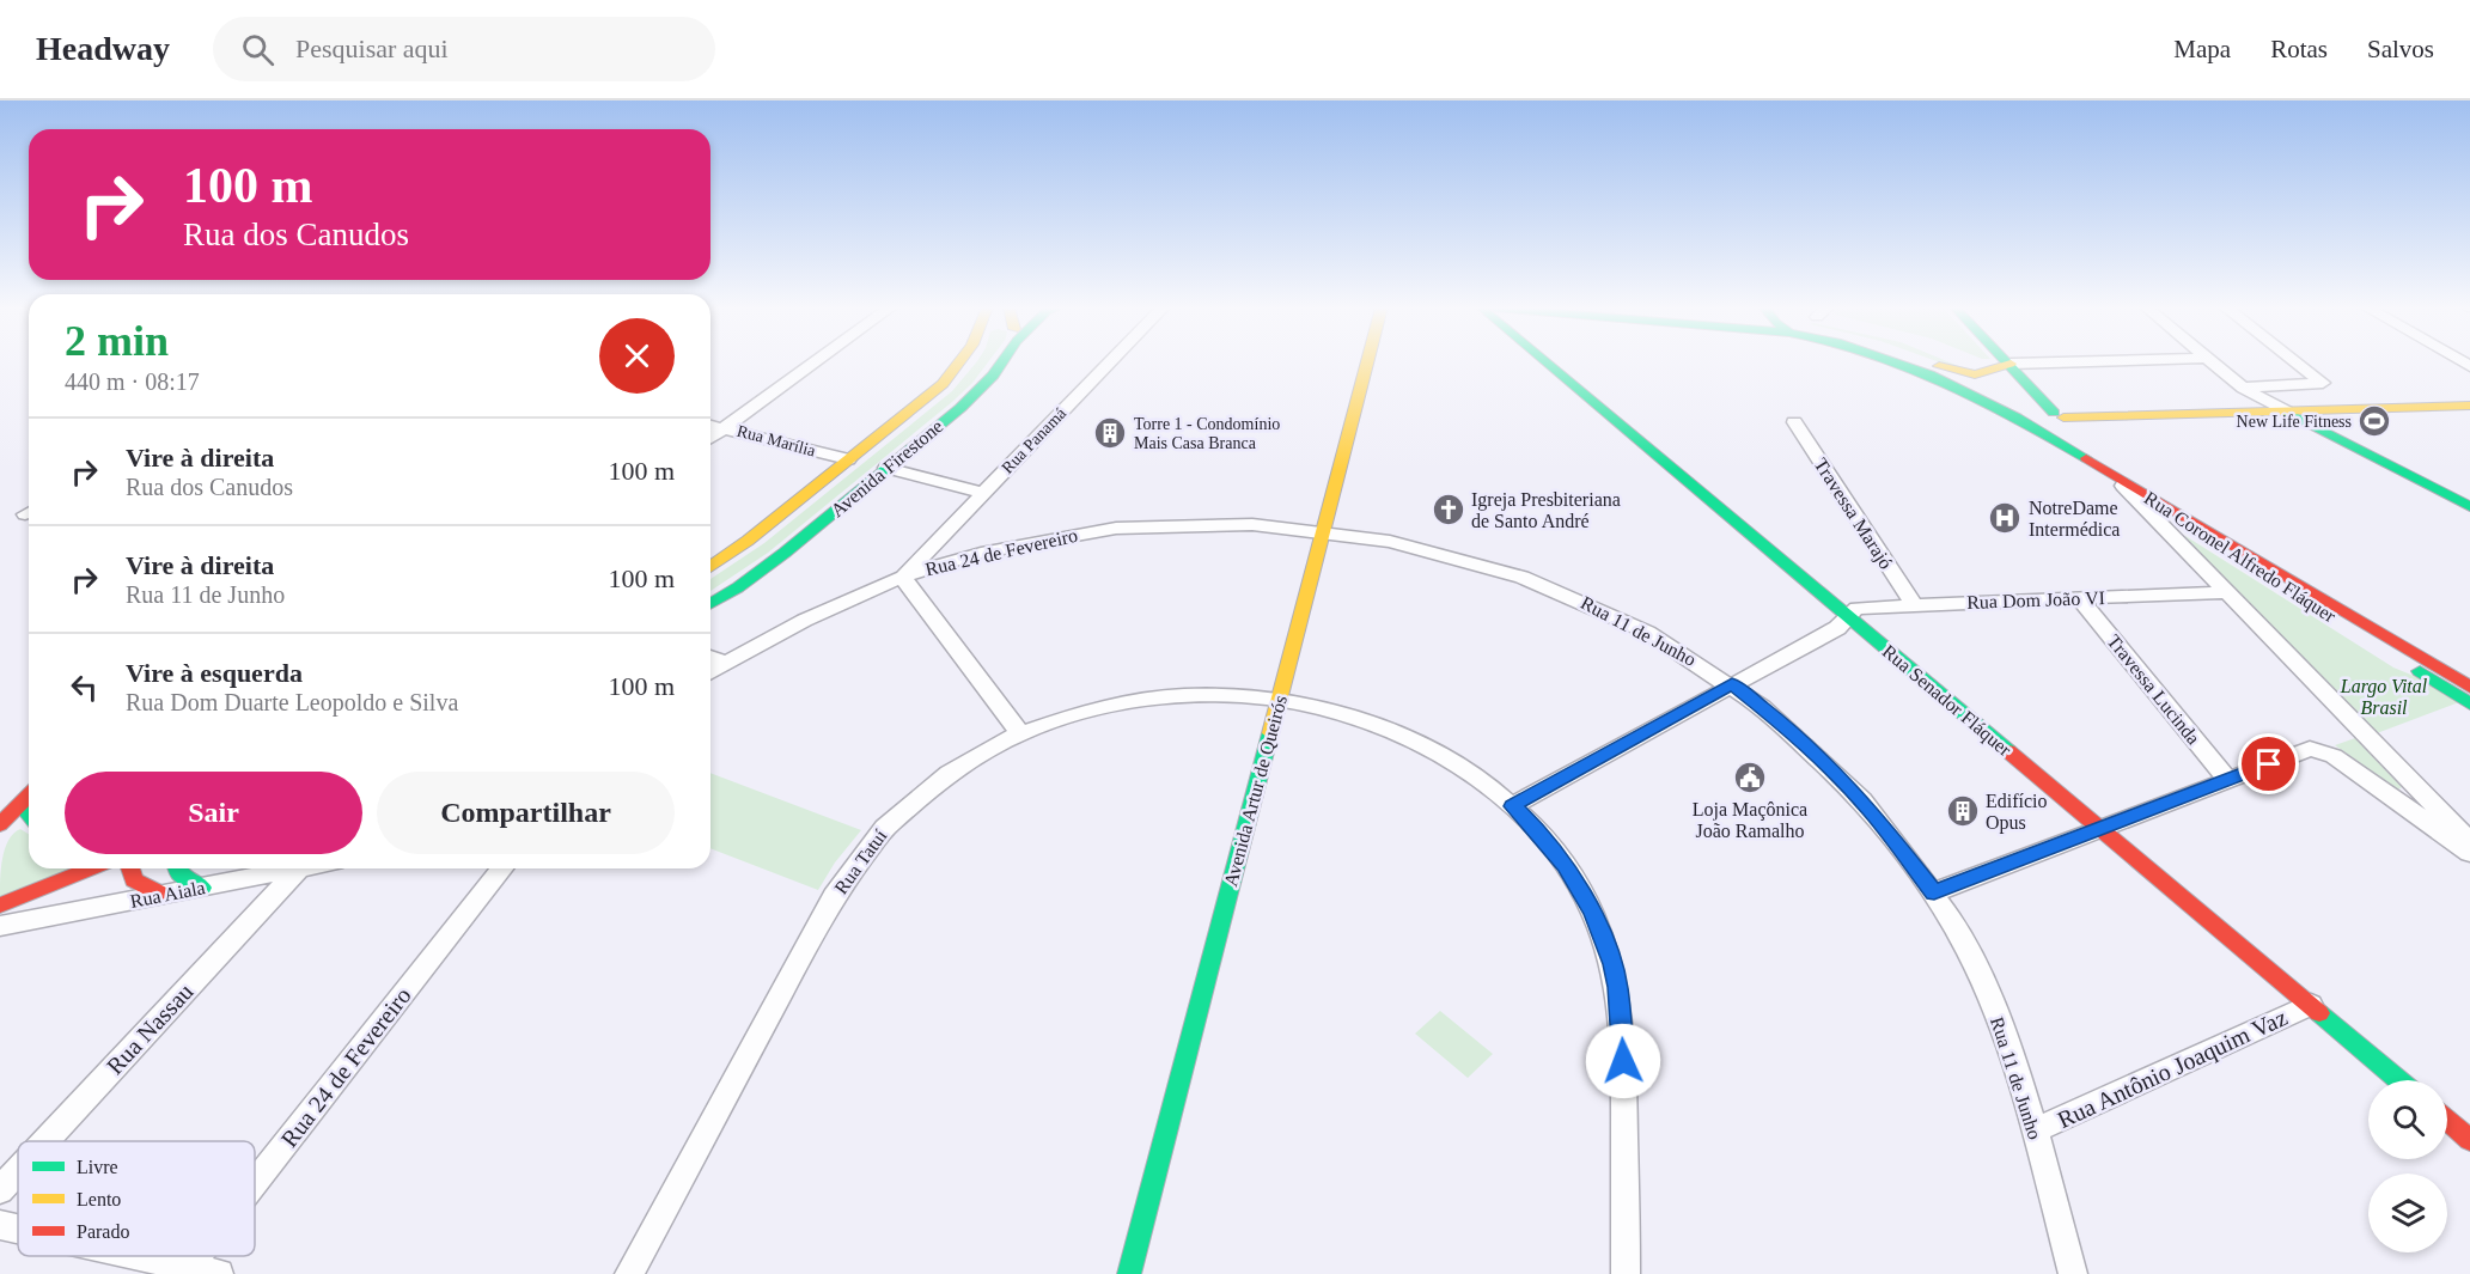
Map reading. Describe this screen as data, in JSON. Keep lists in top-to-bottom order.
{
  "streets": {
    "main road": [
      "Avenida Firestone",
      "Rua Coronel Alfredo Fláquer",
      "Rua Senador Fláquer",
      "Avenida Artur de Queirós"
    ],
    "street": [
      "Rua Marília",
      "Rua Panamá",
      "Travessa Marajó",
      "Rua 24 de Fevereiro",
      "Rua Dom João VI",
      "Rua 11 de Junho",
      "Travessa Lucinda",
      "Rua Tatuí",
      "Rua Aiala",
      "Rua Nassau",
      "Rua Antônio Joaquim Vaz"
    ]
  },
  "crossings": [
    ["Rua Marília", "Avenida Firestone"],
    ["Rua Panamá", "Rua 24 de Fevereiro"],
    ["Travessa Marajó", "Rua Dom João VI"],
    ["Rua 24 de Fevereiro", "Rua 11 de Junho"],
    ["Rua 24 de Fevereiro", "Avenida Artur de Queirós"],
    ["Rua Dom João VI", "Travessa Lucinda"],
    ["Rua Dom João VI", "Rua Senador Fláquer"],
    ["Rua 11 de Junho", "Avenida Artur de Queirós"],
    ["Rua 11 de Junho", "Rua Antônio Joaquim Vaz"],
    ["Rua Senador Fláquer", "Rua Antônio Joaquim Vaz"],
    ["Avenida Artur de Queirós", "Rua Tatuí"]
  ],
  "parks": ["Largo Vital Brasil"],
  "places": {
    "sports": ["New Life Fitness"],
    "building": ["Torre 1 - Condomínio Mais Casa Branca", "Edifício Opus"],
    "church": ["Igreja Presbiteriana de Santo André"],
    "hospital": ["NotreDame Intermédica"],
    "public building": ["Loja Maçônica João Ramalho"]
  },
  "legend": ["Livre", "Lento", "Parado"],
  "page": {
    "header": "Headway",
    "search": "Pesquisar aqui",
    "nav": ["Mapa", "Rotas", "Salvos"],
    "turn": ["100 m", "Rua dos Canudos"],
    "heading": ["2 min", "440 m · 08:17"],
    "list": [
      {
        "name": "Vire à direita",
        "note": "Rua dos Canudos",
        "value": "100 m"
      },
      {
        "name": "Vire à direita",
        "note": "Rua 11 de Junho",
        "value": "100 m"
      },
      {
        "name": "Vire à esquerda",
        "note": "Rua Dom Duarte Leopoldo e Silva",
        "value": "100 m"
      }
    ],
    "buttons": ["Sair", "Compartilhar"]
  }
}
